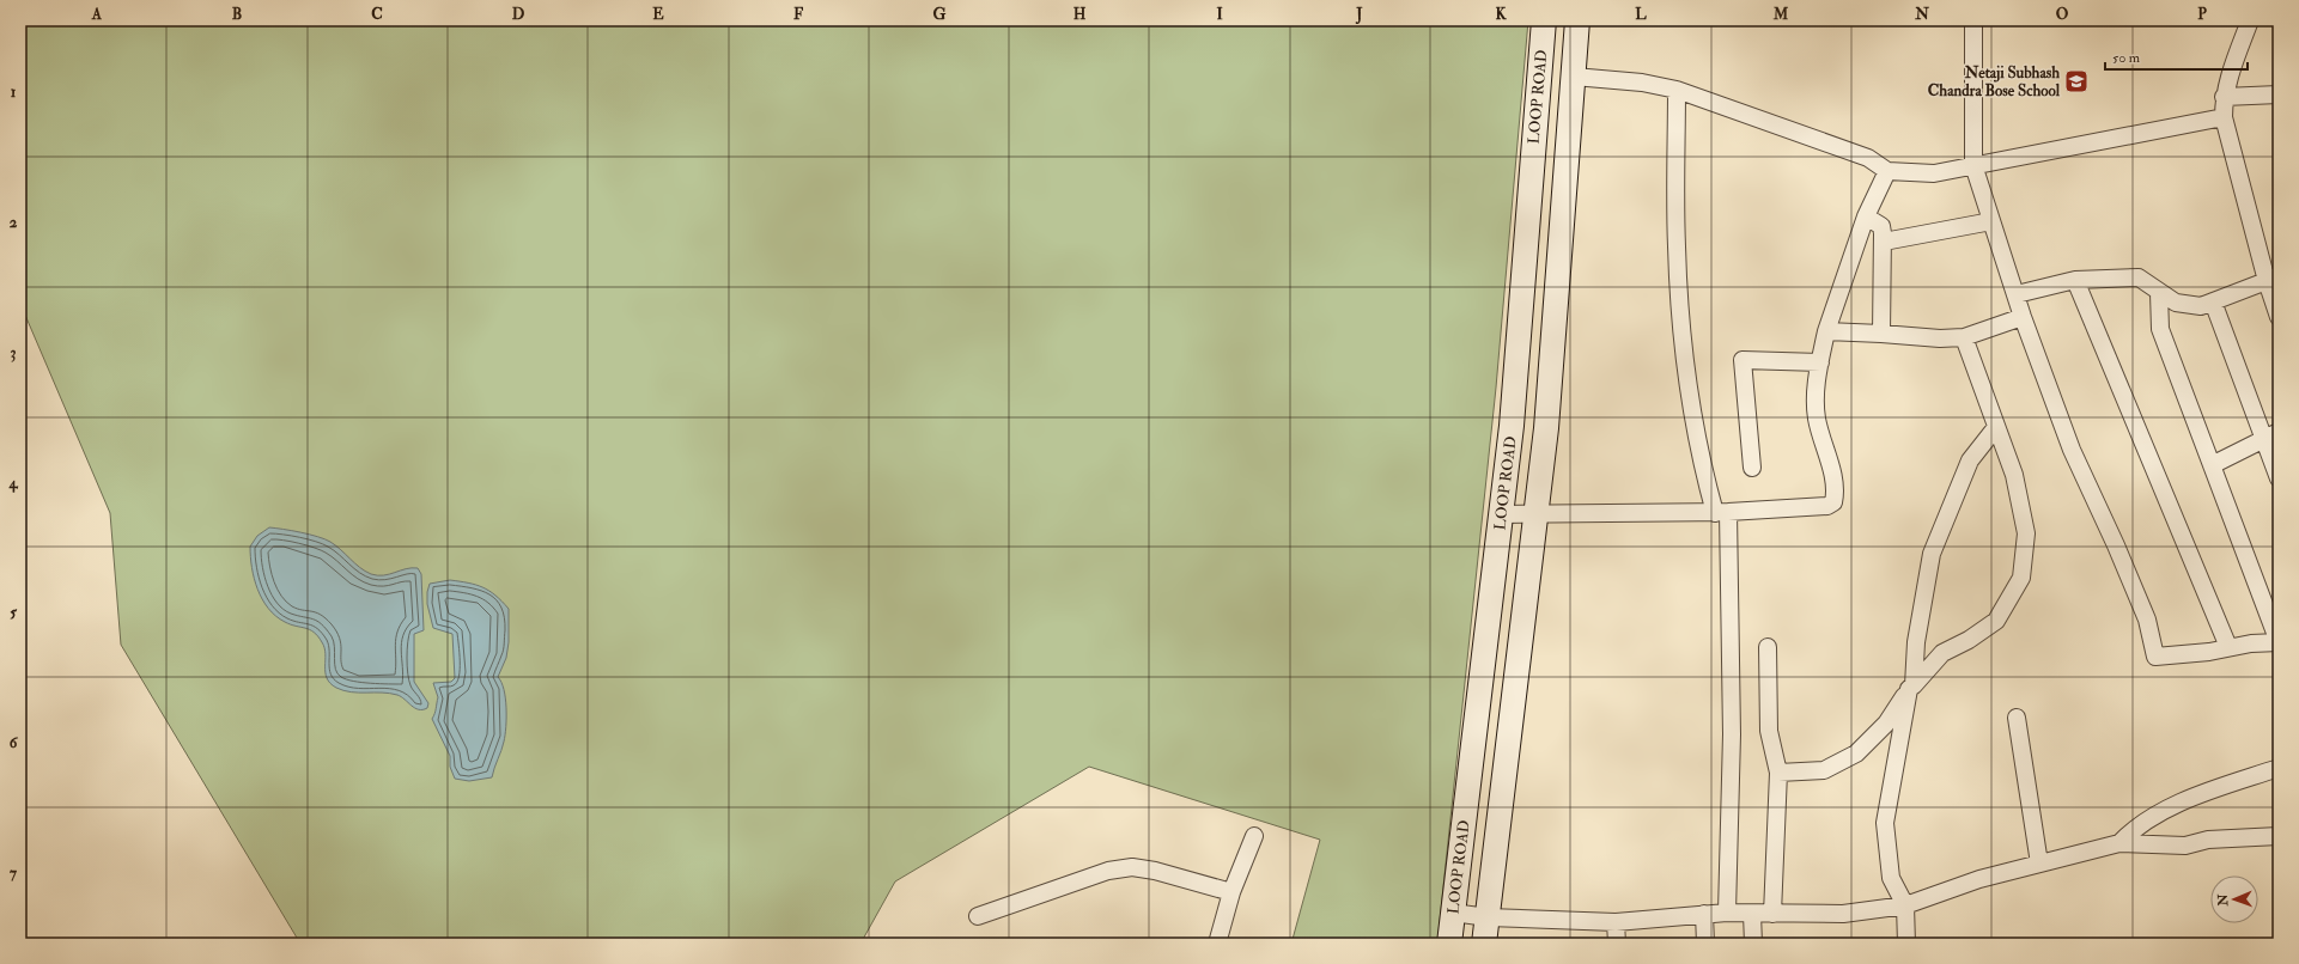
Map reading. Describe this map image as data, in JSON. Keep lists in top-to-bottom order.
{
  "streets": {
    "main road": ["LOOP ROAD"]
  },
  "places": {
    "school or university": ["Netaji Subhash Chandra Bose School"]
  },
  "scale_bar": "50 m",
  "north": "left",
  "grid": {
    "columns": [
      "A",
      "B",
      "C",
      "D",
      "E",
      "F",
      "G",
      "H",
      "I",
      "J",
      "K",
      "L",
      "M",
      "N",
      "O",
      "P"
    ],
    "rows": [
      "1",
      "2",
      "3",
      "4",
      "5",
      "6",
      "7"
    ]
  }
}
